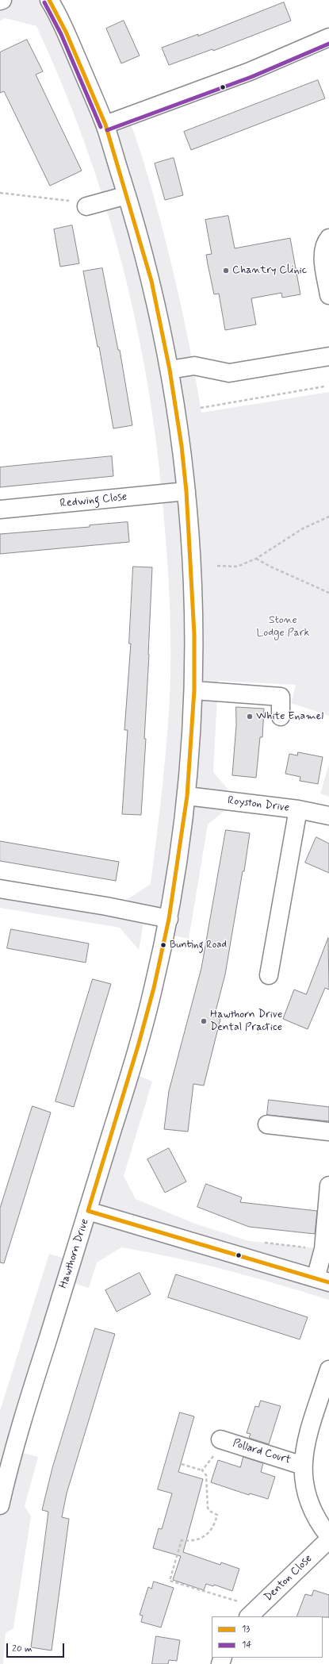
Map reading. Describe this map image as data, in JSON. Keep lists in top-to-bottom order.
{
  "streets": {
    "street": [
      "Redwing Close",
      "Royston Drive",
      "Hawthorn Drive",
      "Pollard Court",
      "Denton Close"
    ]
  },
  "crossings": [
    ["Redwing Close", "Hawthorn Drive"],
    ["Royston Drive", "Hawthorn Drive"]
  ],
  "parks": ["Stone Lodge Park"],
  "places": [
    "Chantry Clinic",
    "White Enamel",
    "Bunting Road",
    "Hawthorn Drive Dental Practice"
  ],
  "lines": ["transit line 13", "transit line 14"],
  "legend": ["13", "14"],
  "scale_bar": "20 m"
}
